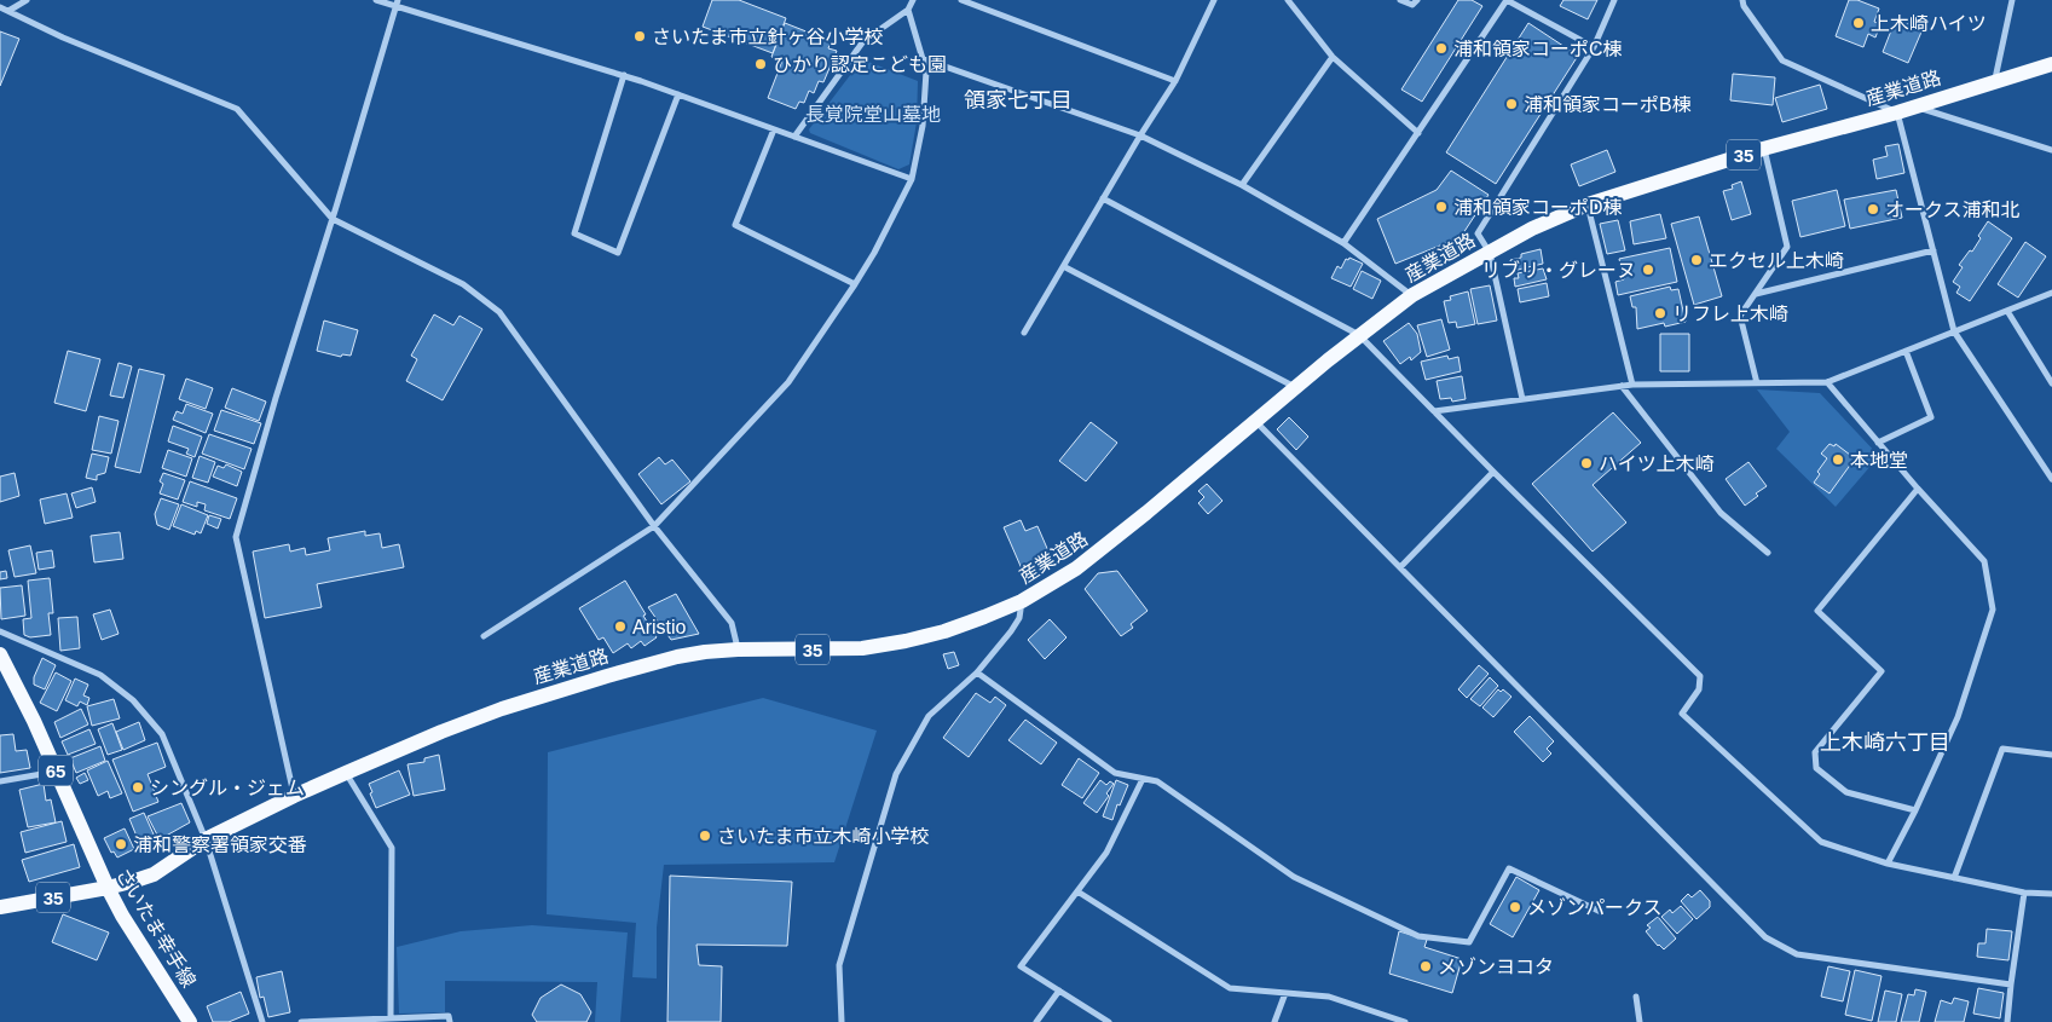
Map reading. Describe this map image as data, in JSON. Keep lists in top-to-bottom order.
{
  "streets": {
    "main road": [
      "産業道路",
      "35",
      "65",
      "さいたま幸手線"
    ]
  },
  "crossings": [
    ["産業道路", "さいたま幸手線"]
  ],
  "districts": ["領家七丁目", "上木崎六丁目"],
  "parks": ["長覚院堂山墓地"],
  "places": [
    "上木崎ハイツ",
    "さいたま市立針ヶ谷小学校",
    "浦和領家コーポC棟",
    "ひかり認定こども園",
    "浦和領家コーポB棟",
    "浦和領家コーポD棟",
    "オークス浦和北",
    "エクセル上木崎",
    "リブリ・グレーヌ",
    "リフレ上木崎",
    "本地堂",
    "ハイツ上木崎",
    "Aristio",
    "シングル・ジェム",
    "さいたま市立木崎小学校",
    "浦和警察署領家交番",
    "メゾンパークス",
    "メゾンヨコタ"
  ]
}
